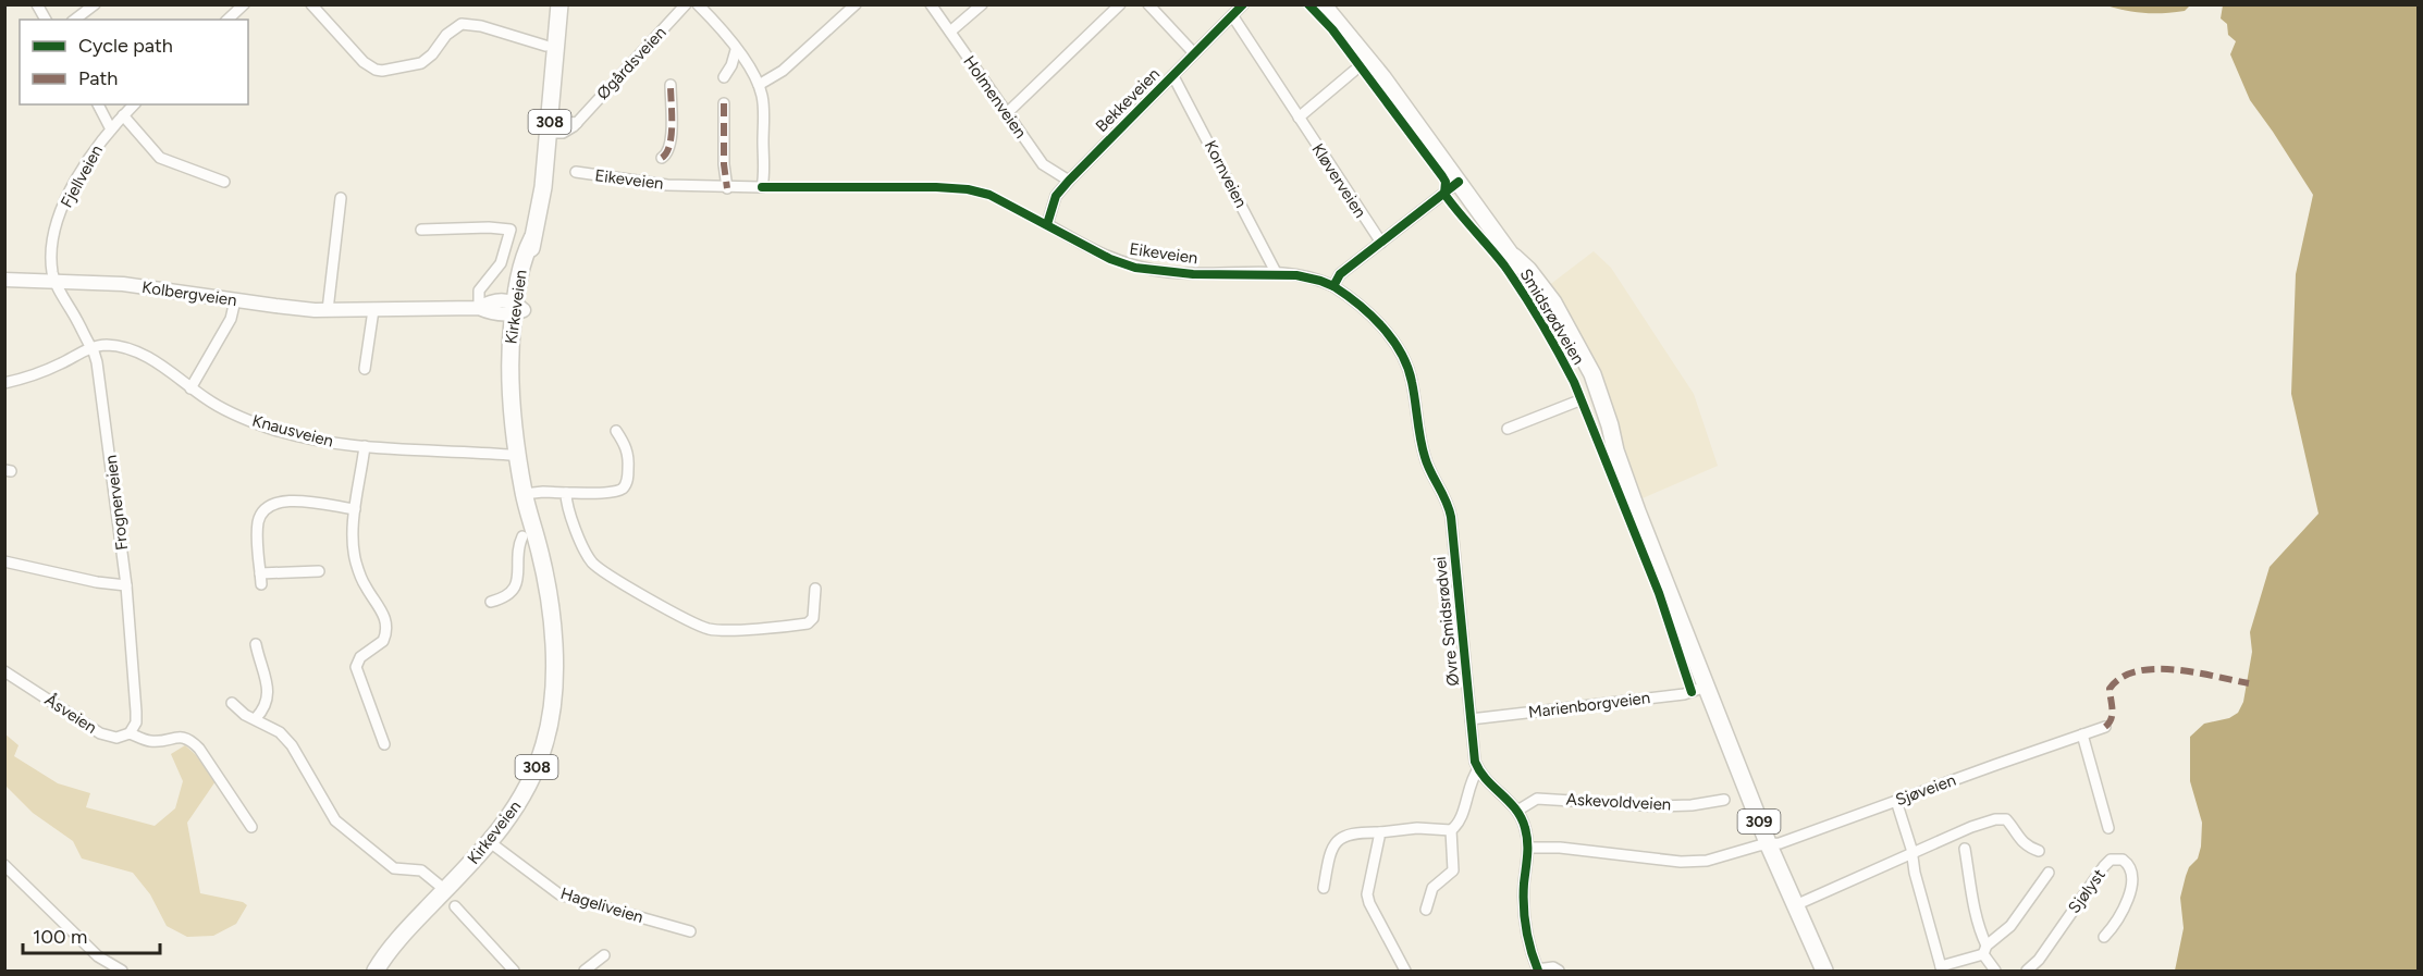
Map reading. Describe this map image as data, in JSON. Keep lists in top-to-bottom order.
{
  "streets": {
    "main road": [
      "308",
      "Kirkeveien",
      "Smidsrødveien",
      "309"
    ],
    "street": [
      "Øgårdsveien",
      "Holmenveien",
      "Bekkeveien",
      "Kornveien",
      "Fjellveien",
      "Eikeveien",
      "Kløverveien",
      "Kolbergveien",
      "Knausveien",
      "Frognerveien",
      "Øvre Smidsrødvei",
      "Marienborgveien",
      "Åsveien",
      "Sjøveien",
      "Askevoldveien",
      "Sjølyst",
      "Hageliveien"
    ]
  },
  "crossings": [
    ["Øgårdsveien", "Kirkeveien"],
    ["Holmenveien", "Bekkeveien"],
    ["Bekkeveien", "Kornveien"],
    ["Bekkeveien", "Eikeveien"],
    ["Bekkeveien", "Kløverveien"],
    ["Kornveien", "Eikeveien"],
    ["Fjellveien", "Kolbergveien"],
    ["Fjellveien", "Frognerveien"],
    ["Eikeveien", "Øvre Smidsrødvei"],
    ["Kolbergveien", "Kirkeveien"],
    ["Kolbergveien", "Frognerveien"],
    ["Kirkeveien", "Hageliveien"],
    ["Smidsrødveien", "Marienborgveien"],
    ["Smidsrødveien", "Sjøveien"],
    ["Knausveien", "Frognerveien"],
    ["Frognerveien", "Åsveien"],
    ["Øvre Smidsrødvei", "Marienborgveien"]
  ],
  "legend": ["Cycle path", "Path"],
  "scale_bar": "100 m"
}
